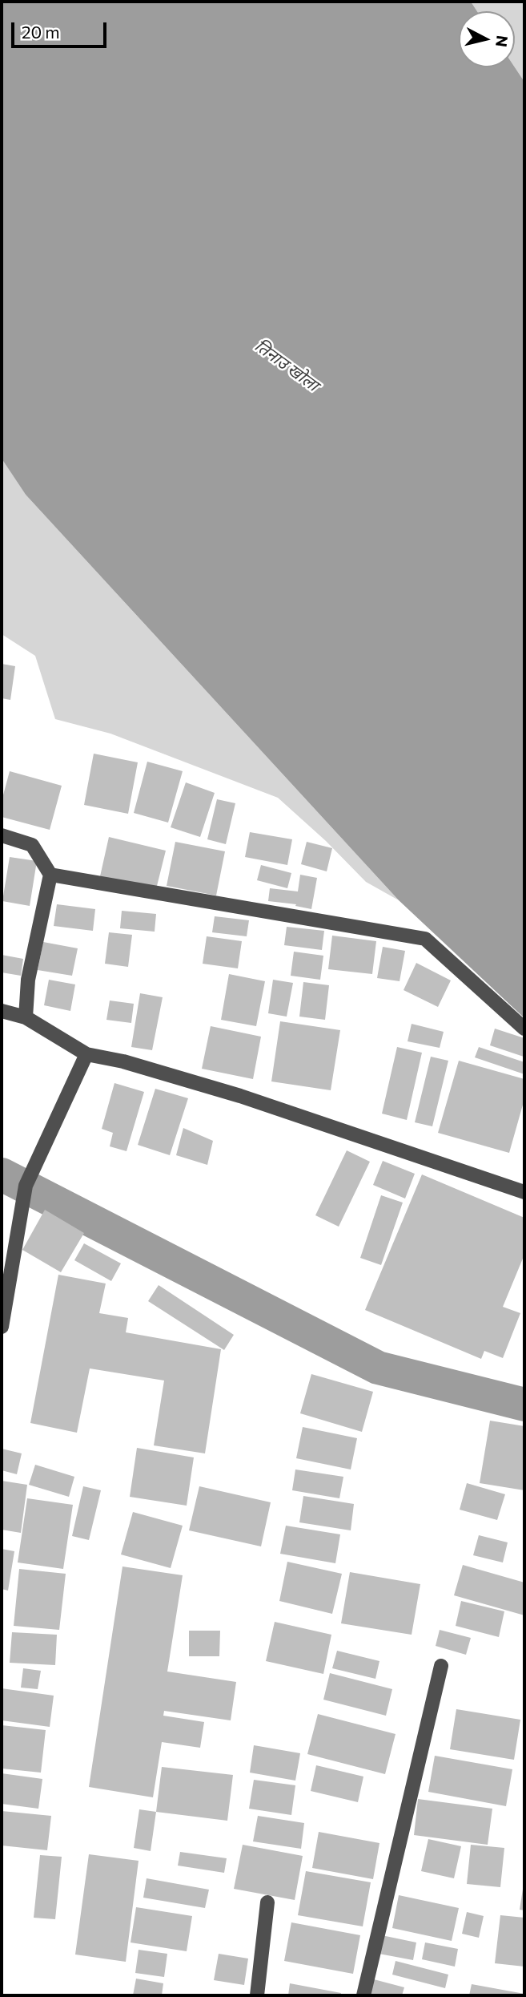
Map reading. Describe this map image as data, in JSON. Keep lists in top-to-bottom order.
{
  "water": ["तिनाउ खोला"],
  "scale_bar": "20 m",
  "north": "right"
}
